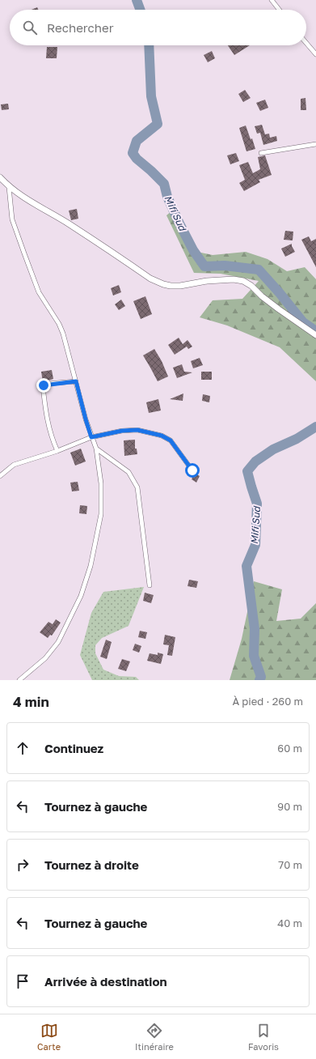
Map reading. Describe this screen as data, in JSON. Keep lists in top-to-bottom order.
{
  "water": ["Mifi Sud"],
  "page": {
    "search": "Rechercher",
    "heading": ["4 min", "À pied · 260 m"],
    "list": [
      ["Continuez", "60 m"],
      ["Tournez à gauche", "90 m"],
      ["Tournez à droite", "70 m"],
      ["Tournez à gauche", "40 m"],
      "Arrivée à destination"
    ],
    "nav": ["Carte", "Itinéraire", "Favoris"]
  }
}
